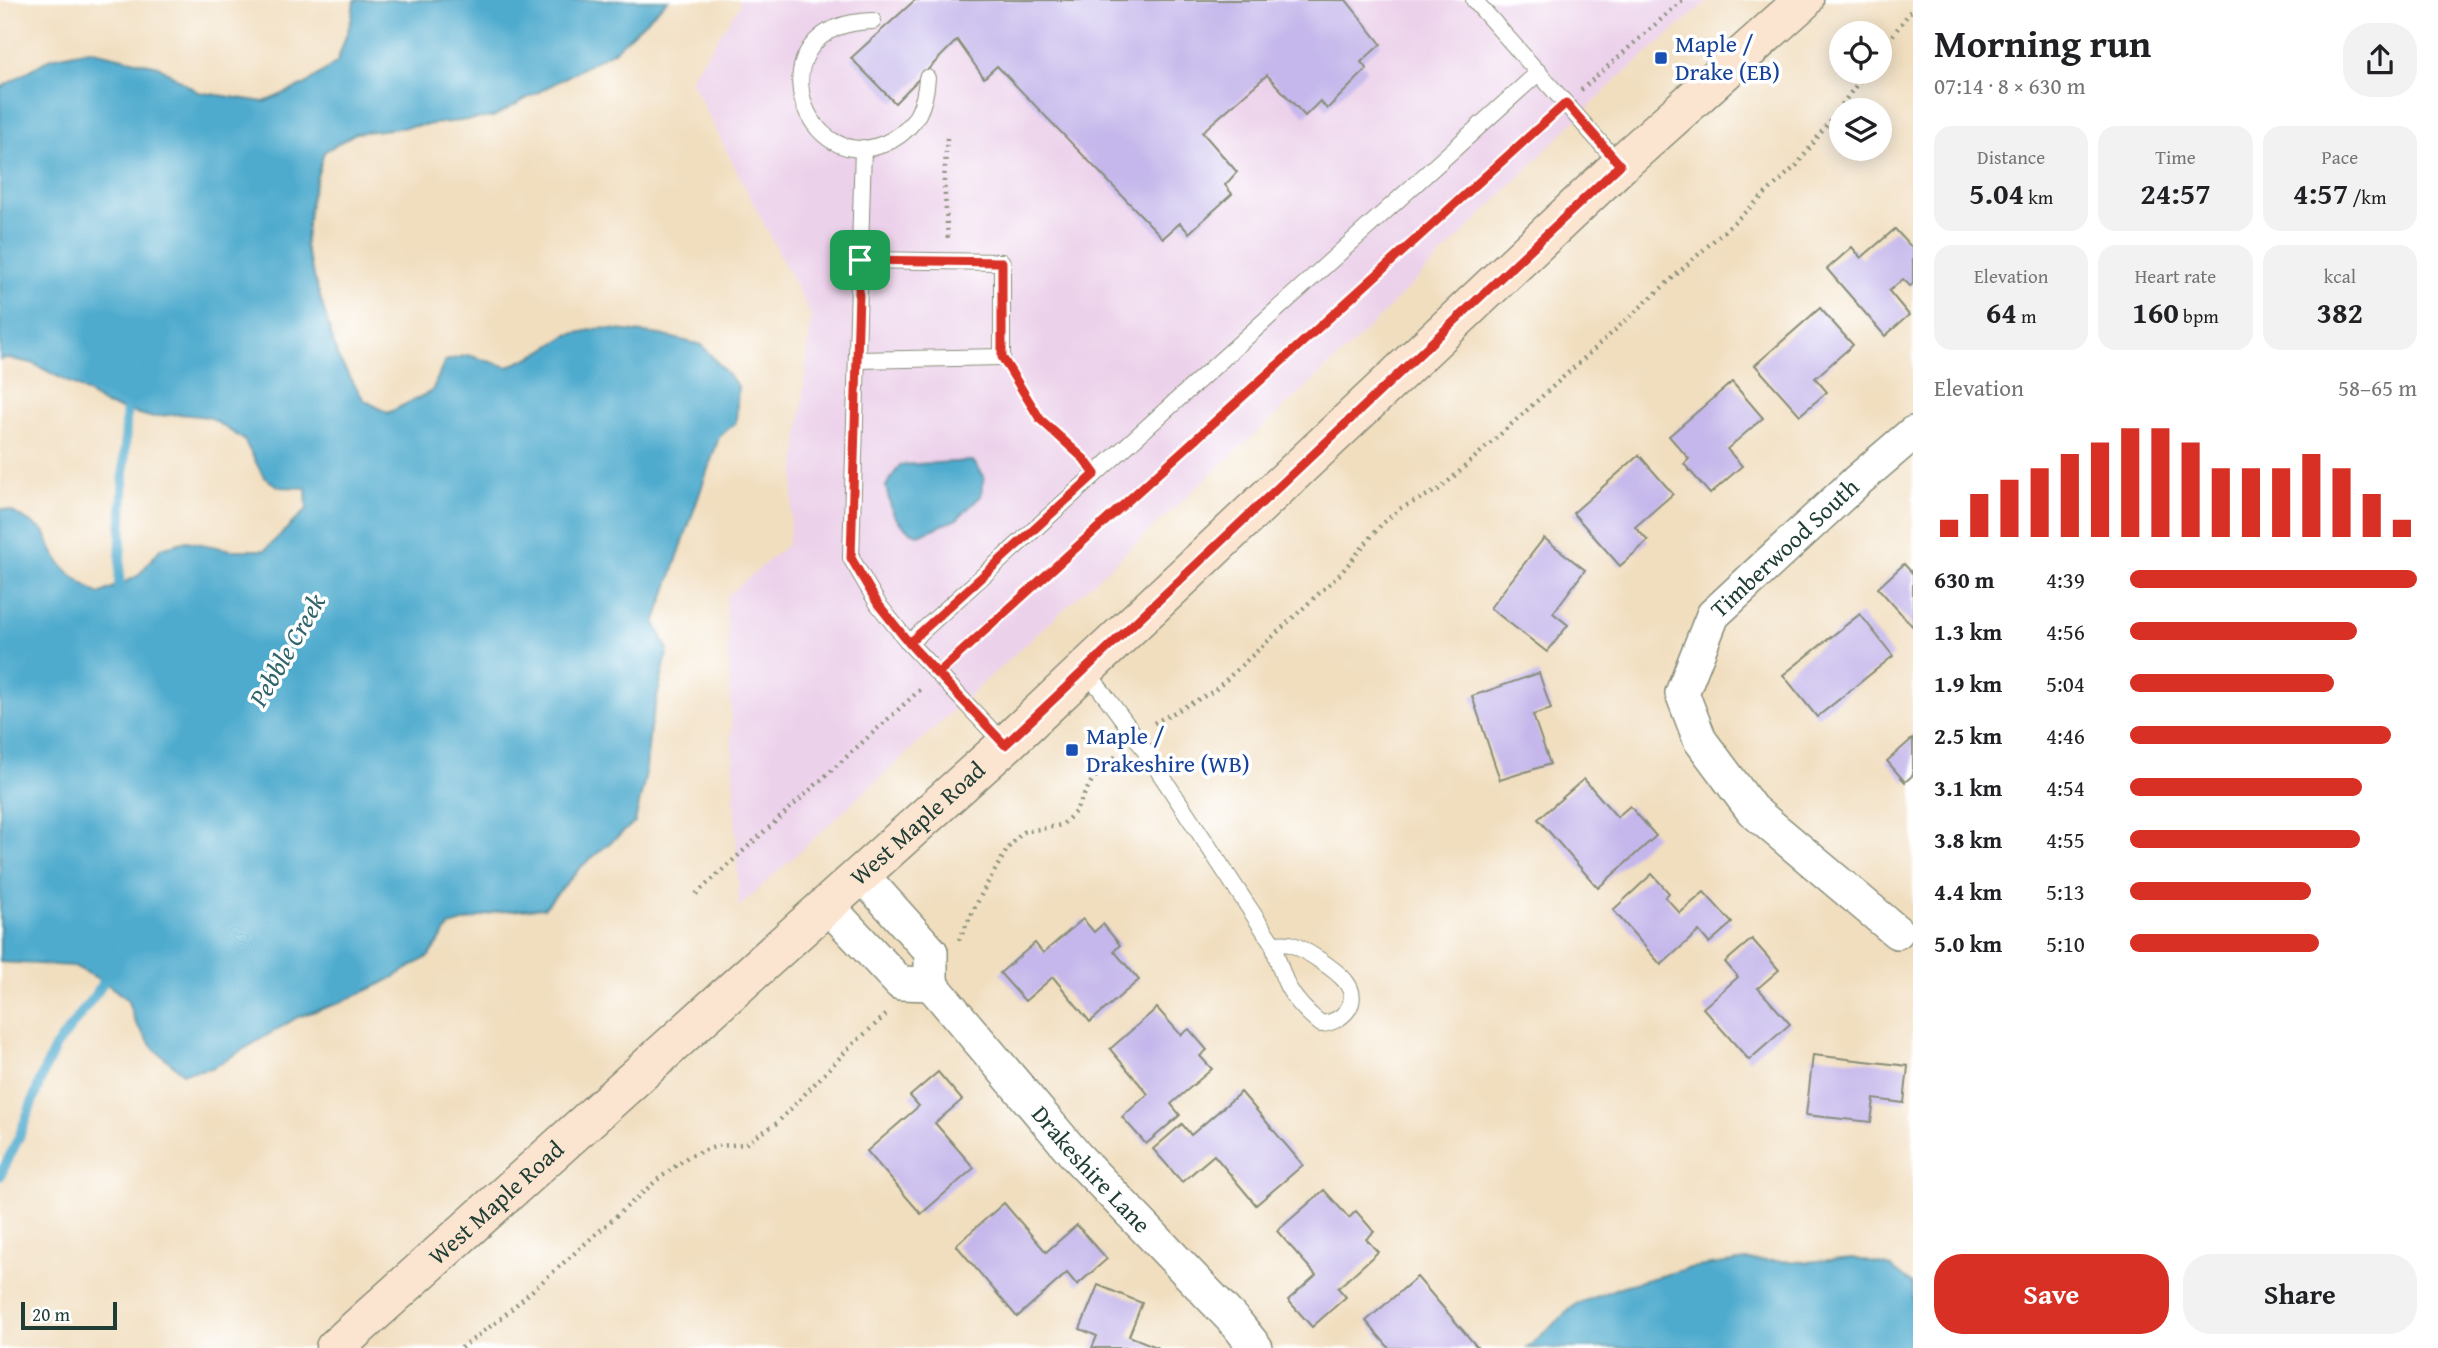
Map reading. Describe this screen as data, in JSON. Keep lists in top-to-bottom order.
{
  "streets": {
    "main road": ["West Maple Road"],
    "street": ["Timberwood South", "Drakeshire Lane"]
  },
  "water": ["Pebble Creek"],
  "places": {
    "transit": ["Maple / Drake (EB)", "Maple / Drakeshire (WB)"]
  },
  "scale_bar": "20 m",
  "page": {
    "heading": ["Morning run", "07:14 · 8 × 630 m"],
    "stats": [
      ["Distance", "5.04 km"],
      ["Time", "24:57"],
      ["Pace", "4:57 /km"],
      ["Elevation", "64 m"],
      ["Heart rate", "160 bpm"],
      ["kcal", "382"]
    ],
    "chart": ["Elevation", "58–65 m"],
    "list": [
      {
        "name": "630 m",
        "note": "4:39"
      },
      {
        "name": "1.3 km",
        "note": "4:56"
      },
      {
        "name": "1.9 km",
        "note": "5:04"
      },
      {
        "name": "2.5 km",
        "note": "4:46"
      },
      {
        "name": "3.1 km",
        "note": "4:54"
      },
      {
        "name": "3.8 km",
        "note": "4:55"
      },
      {
        "name": "4.4 km",
        "note": "5:13"
      },
      {
        "name": "5.0 km",
        "note": "5:10"
      }
    ],
    "buttons": ["Save", "Share"],
    "scale": "20 m"
  }
}
